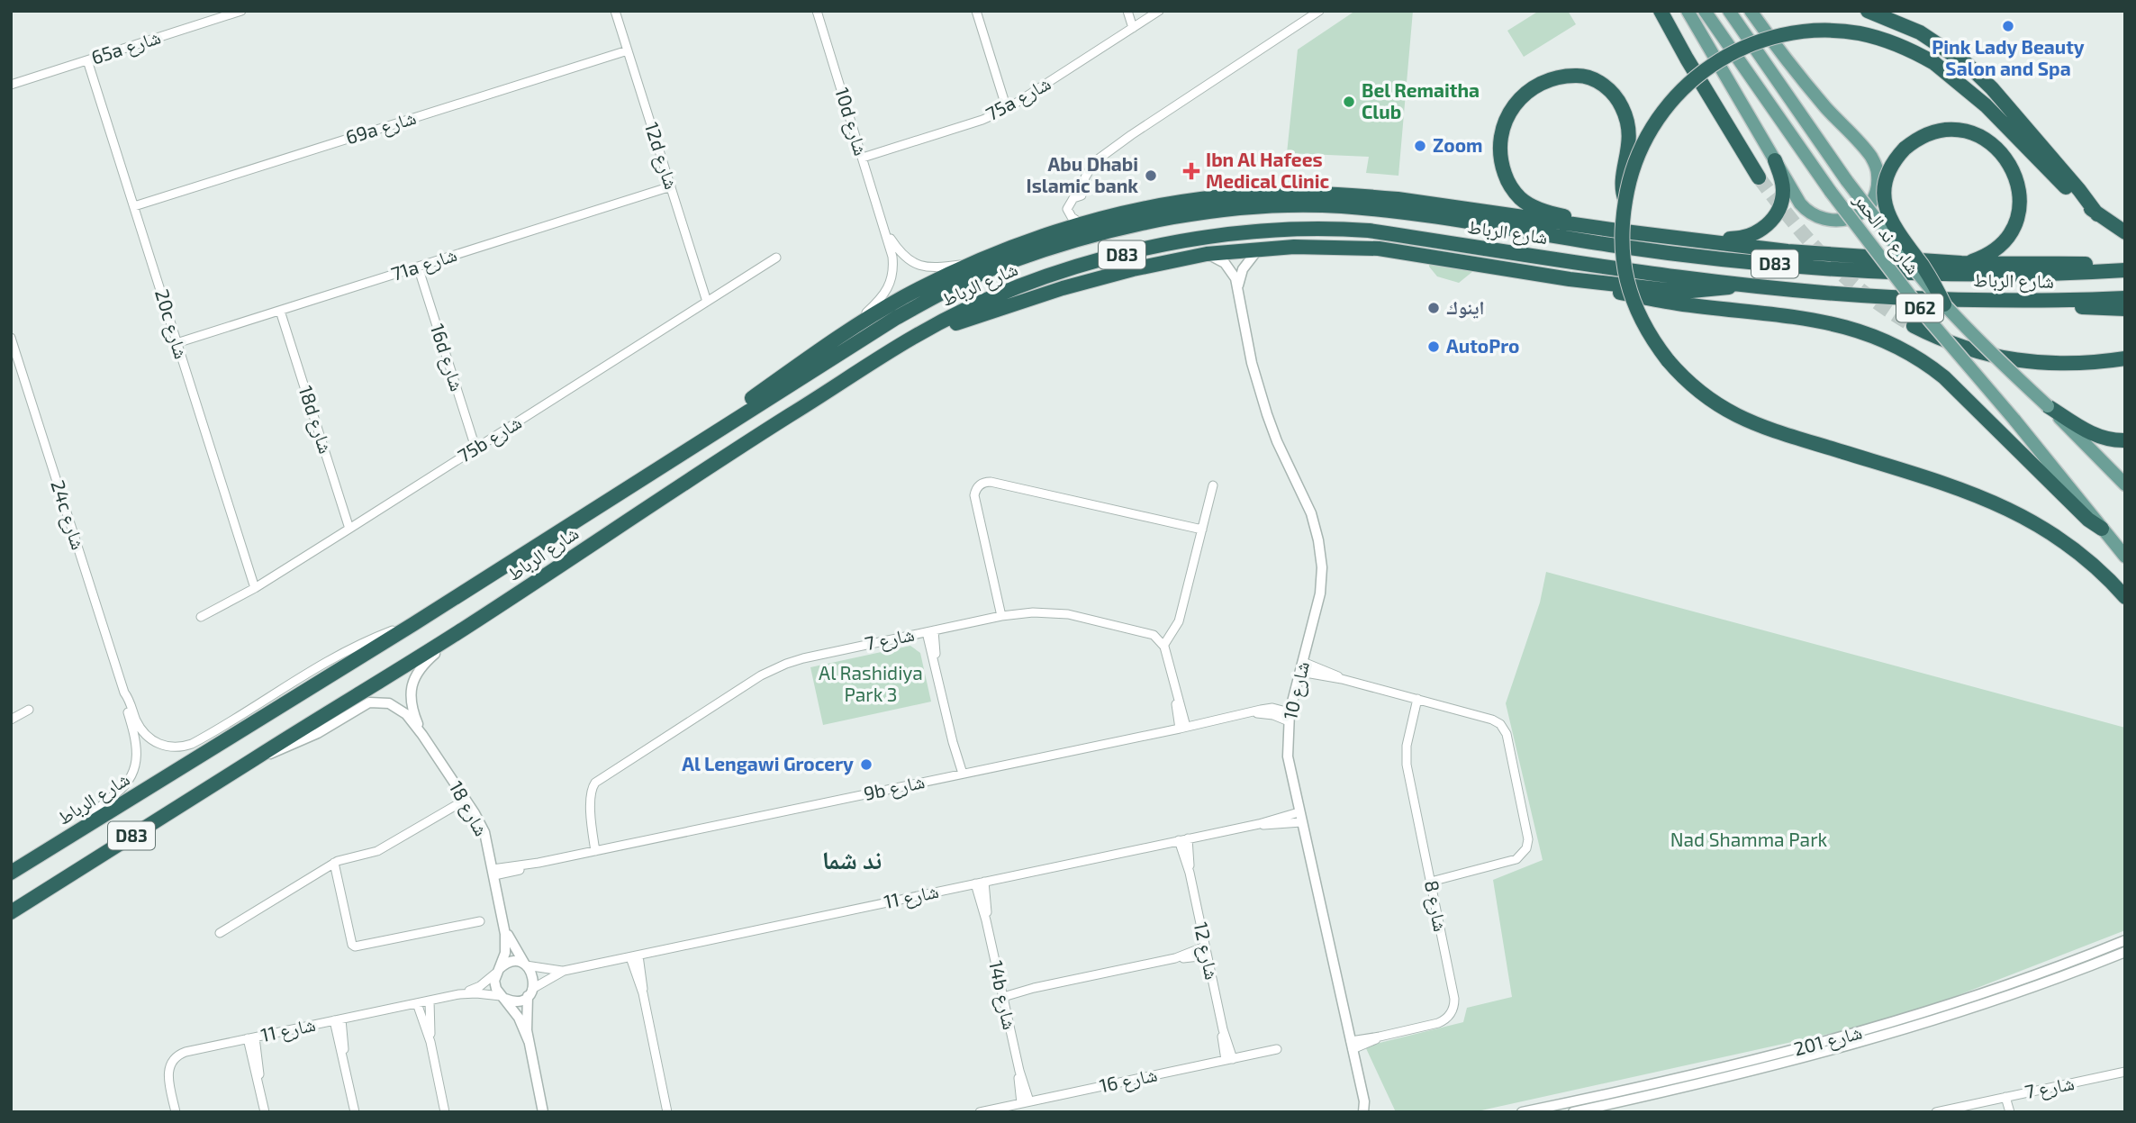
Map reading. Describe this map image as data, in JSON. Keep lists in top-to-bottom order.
{
  "streets": {
    "highway": ["شارع الرباط", "D83"],
    "main road": ["شارع ند الحمر", "D62"],
    "street": [
      "65a شارع",
      "75a شارع",
      "10d شارع",
      "69a شارع",
      "12d شارع",
      "71a شارع",
      "20c شارع",
      "16d شارع",
      "18d شارع",
      "75b شارع",
      "24c شارع",
      "شارع 7",
      "شارع 10",
      "9b شارع",
      "شارع 18",
      "شارع 11",
      "شارع 8",
      "شارع 12",
      "14b شارع",
      "شارع 201",
      "شارع 16"
    ]
  },
  "crossings": [
    ["65a شارع", "20c شارع"],
    ["75a شارع", "10d شارع"],
    ["69a شارع", "12d شارع"],
    ["69a شارع", "20c شارع"],
    ["12d شارع", "71a شارع"],
    ["12d شارع", "75b شارع"],
    ["شارع الرباط", "24c شارع"],
    ["شارع الرباط", "شارع 18"],
    ["71a شارع", "20c شارع"],
    ["71a شارع", "16d شارع"],
    ["71a شارع", "18d شارع"],
    ["20c شارع", "75b شارع"],
    ["16d شارع", "75b شارع"],
    ["18d شارع", "75b شارع"],
    ["شارع 7", "9b شارع"],
    ["شارع 10", "9b شارع"],
    ["شارع 10", "شارع 11"],
    ["شارع 10", "شارع 8"],
    ["9b شارع", "شارع 18"],
    ["شارع 18", "شارع 11"],
    ["شارع 11", "شارع 12"],
    ["شارع 11", "14b شارع"],
    ["شارع 12", "شارع 16"],
    ["14b شارع", "شارع 16"]
  ],
  "districts": ["ند شما"],
  "parks": ["Al Rashidiya Park 3", "Nad Shamma Park"],
  "places": {
    "other": [
      "Pink Lady Beauty Salon and Spa",
      "Bel Remaitha Club",
      "Zoom",
      "Abu Dhabi Islamic bank",
      "اينوك",
      "AutoPro",
      "Al Lengawi Grocery"
    ],
    "health": ["Ibn Al Hafees Medical Clinic"]
  }
}
